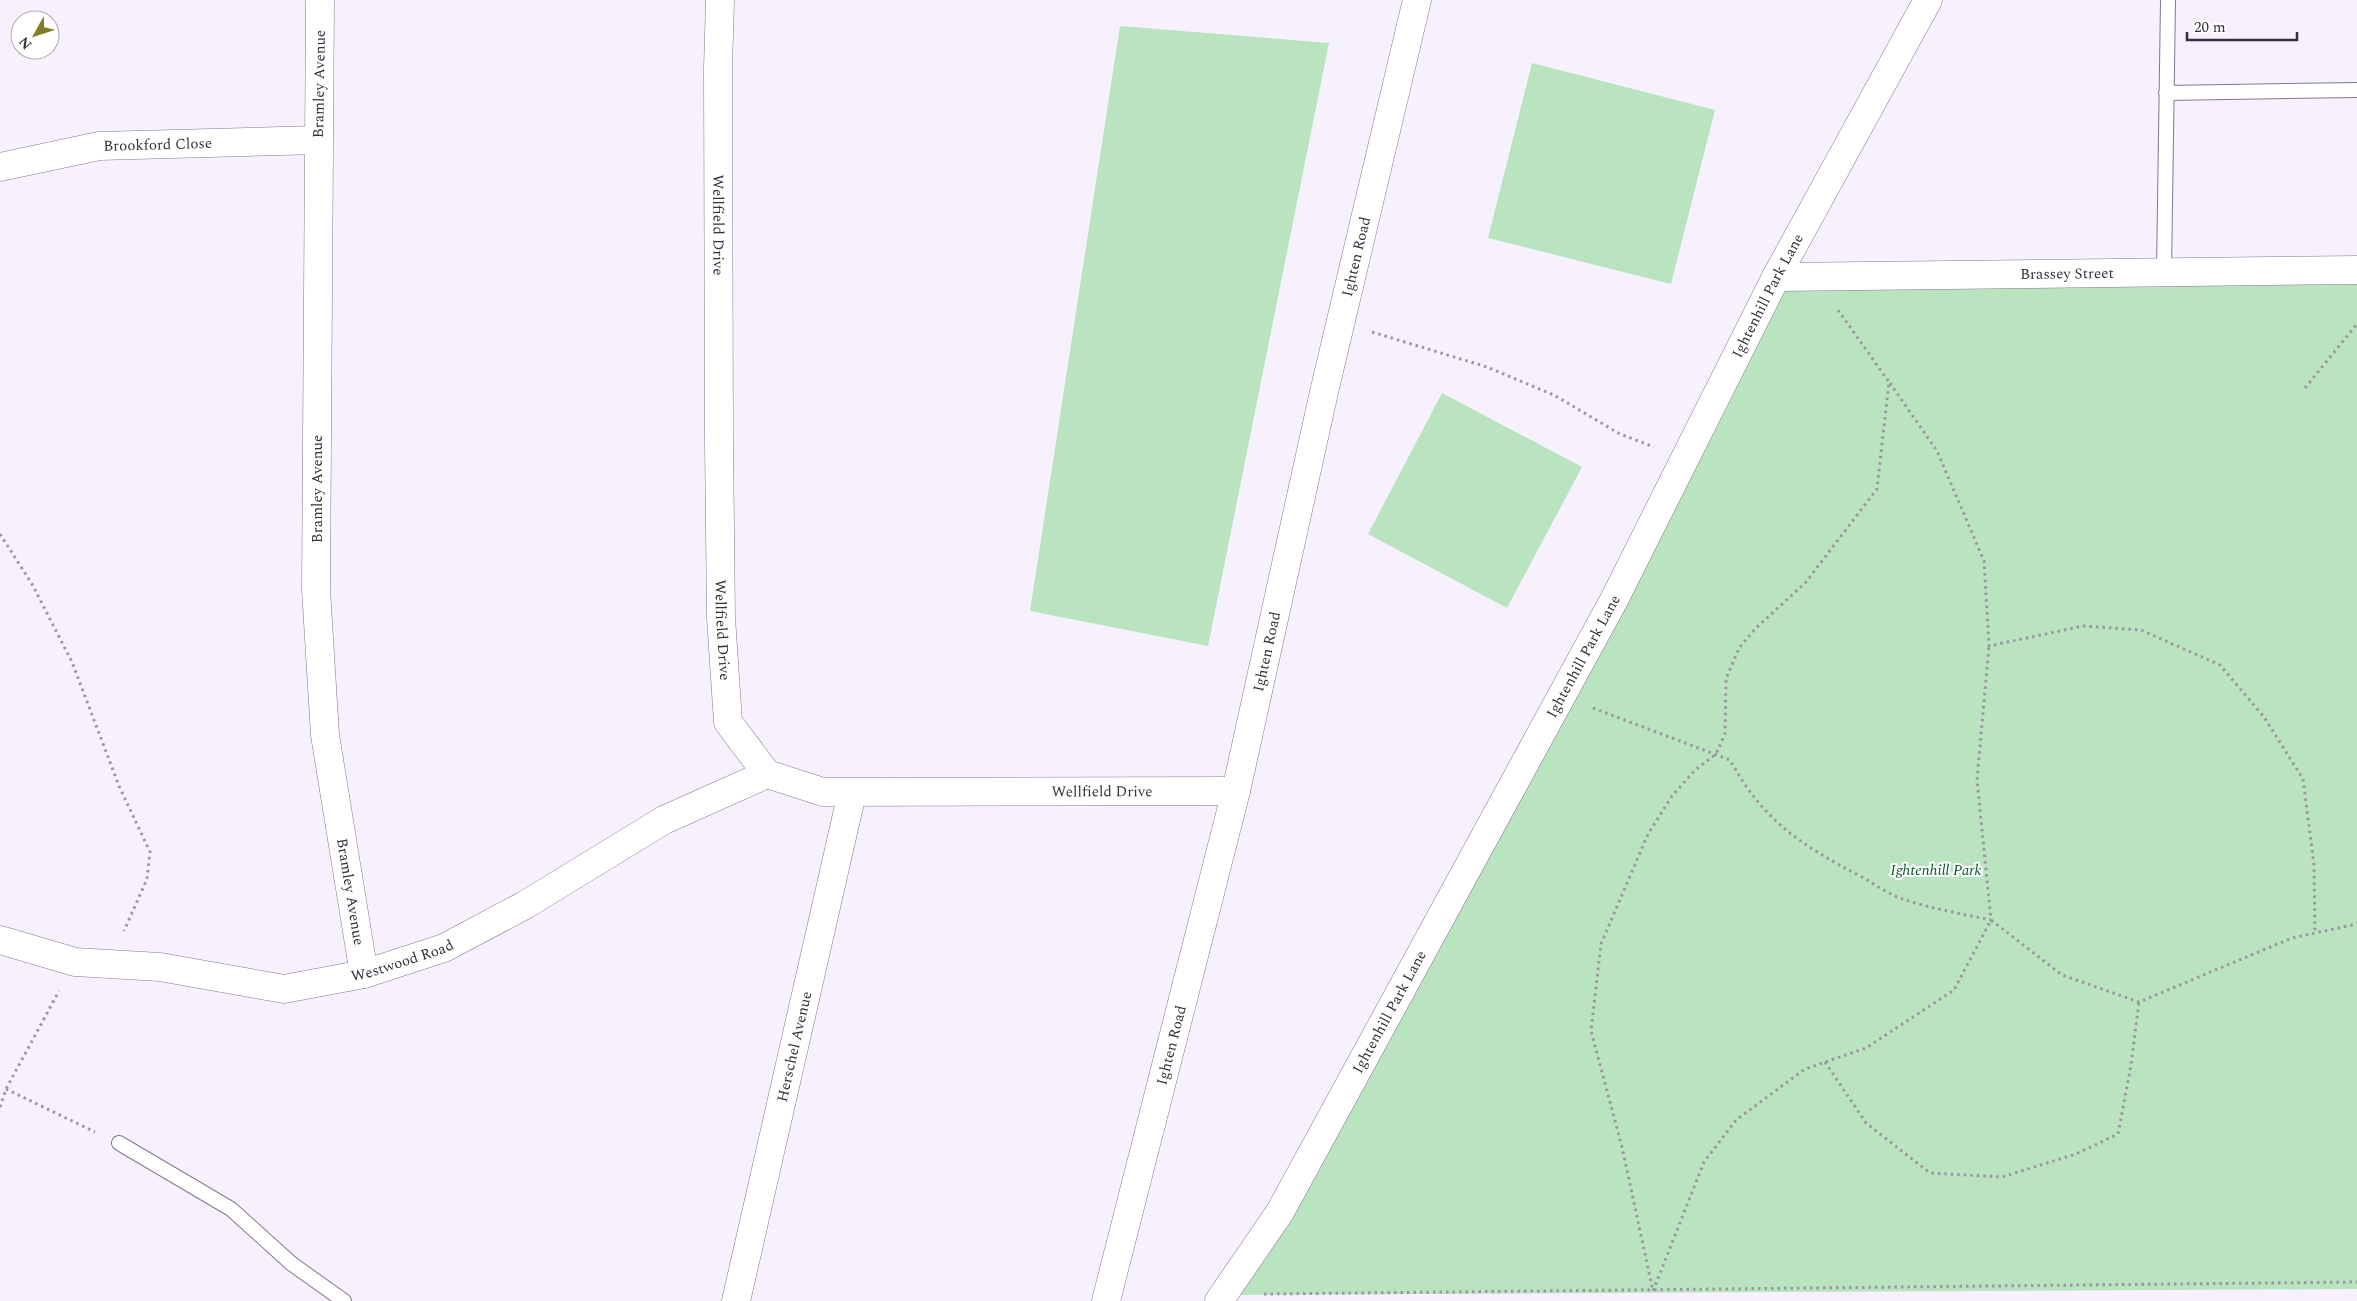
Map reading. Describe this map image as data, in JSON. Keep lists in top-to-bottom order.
{
  "streets": {
    "street": [
      "Bramley Avenue",
      "Brookford Close",
      "Wellfield Drive",
      "Ighten Road",
      "Brassey Street",
      "Ightenhill Park Lane",
      "Westwood Road",
      "Herschel Avenue"
    ]
  },
  "crossings": [
    ["Bramley Avenue", "Brookford Close"],
    ["Bramley Avenue", "Westwood Road"],
    ["Wellfield Drive", "Ighten Road"],
    ["Wellfield Drive", "Westwood Road"],
    ["Wellfield Drive", "Herschel Avenue"],
    ["Brassey Street", "Ightenhill Park Lane"]
  ],
  "parks": ["Ightenhill Park"],
  "scale_bar": "20 m",
  "north": "bottom left"
}
